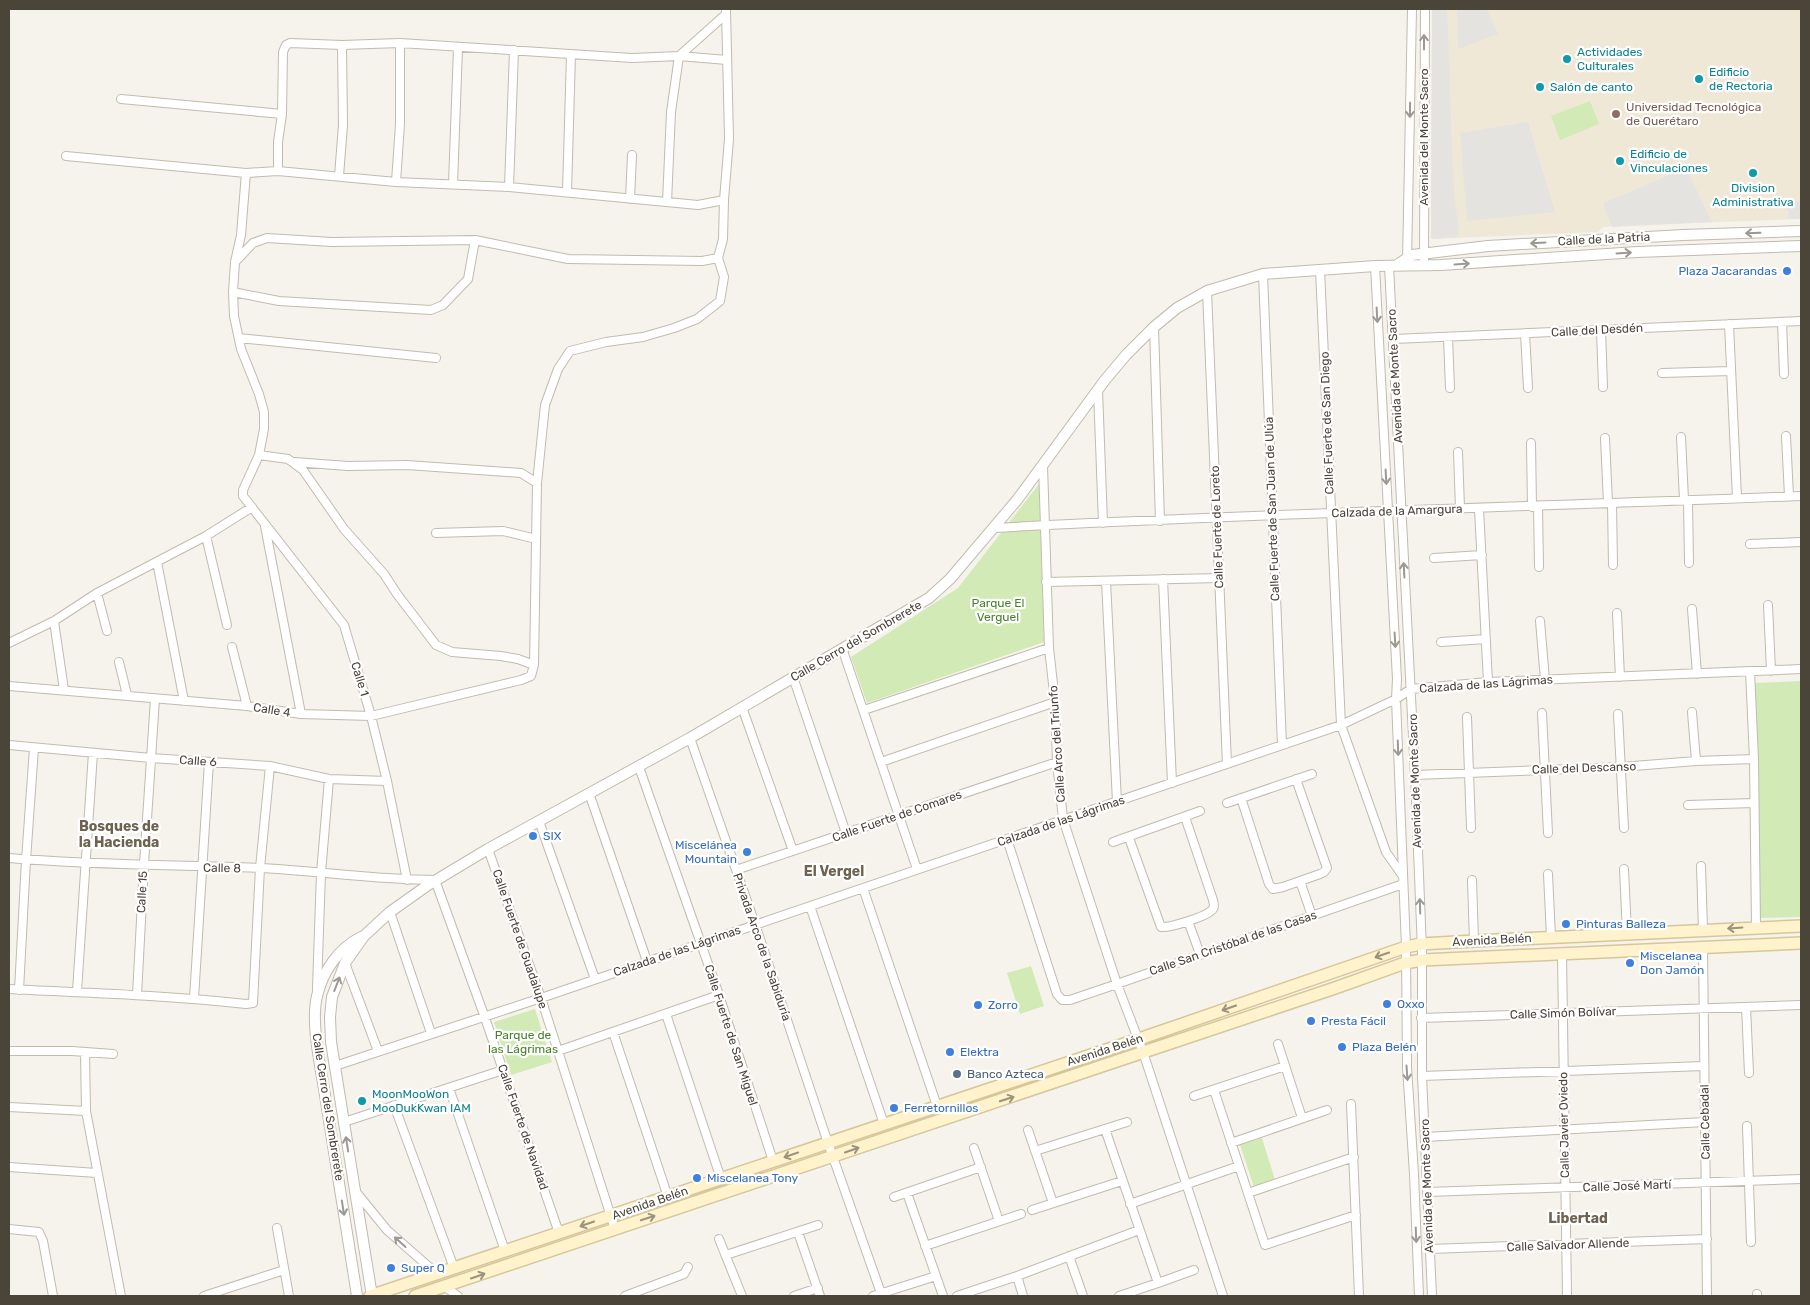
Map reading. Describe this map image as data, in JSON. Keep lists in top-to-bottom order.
{
  "streets": {
    "main road": ["Avenida Belén"],
    "street": [
      "Avenida del Monte Sacro",
      "Calle de la Patria",
      "Calle del Desdén",
      "Avenida de Monte Sacro",
      "Calle Fuerte de San Diego",
      "Calle Fuerte de San Juan de Ulúa",
      "Calzada de la Amargura",
      "Calle Fuerte de Loreto",
      "Calle Cerro del Sombrerete",
      "Calle 1",
      "Calzada de las Lágrimas",
      "Calle 4",
      "Calle Arco del Triunfo",
      "Calle 6",
      "Calle del Descanso",
      "Calle Fuerte de Comares",
      "Calle 8",
      "Calle 15",
      "Calle Fuerte de Guadalupe",
      "Calle San Cristóbal de las Casas",
      "Privada Arco de la Sabiduría",
      "Calle Simón Bolívar",
      "Calle Fuerte de San Miguel",
      "Calle Cebadal",
      "Calle Javier Oviedo",
      "Calle Fuerte de Navidad",
      "Calle José Martí",
      "Calle Salvador Allende"
    ]
  },
  "crossings": [
    ["Avenida del Monte Sacro", "Calle de la Patria"],
    ["Avenida del Monte Sacro", "Avenida de Monte Sacro"],
    ["Avenida del Monte Sacro", "Calle Cerro del Sombrerete"],
    ["Calle de la Patria", "Avenida de Monte Sacro"],
    ["Calle de la Patria", "Calle Cerro del Sombrerete"],
    ["Calle del Desdén", "Avenida de Monte Sacro"],
    ["Avenida de Monte Sacro", "Calle Fuerte de San Diego"],
    ["Avenida de Monte Sacro", "Calzada de la Amargura"],
    ["Avenida de Monte Sacro", "Calle Cerro del Sombrerete"],
    ["Avenida de Monte Sacro", "Calzada de las Lágrimas"],
    ["Avenida de Monte Sacro", "Calle del Descanso"],
    ["Avenida de Monte Sacro", "Avenida Belén"],
    ["Avenida de Monte Sacro", "Calle San Cristóbal de las Casas"],
    ["Avenida de Monte Sacro", "Calle Simón Bolívar"],
    ["Avenida de Monte Sacro", "Calle José Martí"],
    ["Avenida de Monte Sacro", "Calle Salvador Allende"],
    ["Calle Fuerte de San Diego", "Calzada de la Amargura"],
    ["Calle Fuerte de San Diego", "Calle Cerro del Sombrerete"],
    ["Calle Fuerte de San Diego", "Calzada de las Lágrimas"],
    ["Calle Fuerte de San Diego", "Calle San Cristóbal de las Casas"],
    ["Calle Fuerte de San Juan de Ulúa", "Calzada de la Amargura"],
    ["Calle Fuerte de San Juan de Ulúa", "Calle Cerro del Sombrerete"],
    ["Calle Fuerte de San Juan de Ulúa", "Calzada de las Lágrimas"],
    ["Calzada de la Amargura", "Calle Fuerte de Loreto"],
    ["Calzada de la Amargura", "Calle Cerro del Sombrerete"],
    ["Calzada de la Amargura", "Calle Arco del Triunfo"],
    ["Calle Fuerte de Loreto", "Calle Cerro del Sombrerete"],
    ["Calle Fuerte de Loreto", "Calzada de las Lágrimas"],
    ["Calle Cerro del Sombrerete", "Calzada de las Lágrimas"],
    ["Calle Cerro del Sombrerete", "Calle Arco del Triunfo"],
    ["Calle Cerro del Sombrerete", "Calle 8"],
    ["Calle Cerro del Sombrerete", "Calle Fuerte de Guadalupe"],
    ["Calle Cerro del Sombrerete", "Avenida Belén"],
    ["Calle Cerro del Sombrerete", "Privada Arco de la Sabiduría"],
    ["Calle Cerro del Sombrerete", "Calle Fuerte de San Miguel"],
    ["Calle Cerro del Sombrerete", "Calle Fuerte de Navidad"],
    ["Calle 1", "Calle 4"],
    ["Calle 1", "Calle 6"],
    ["Calle 1", "Calle 8"],
    ["Calzada de las Lágrimas", "Calle Arco del Triunfo"],
    ["Calzada de las Lágrimas", "Calle Fuerte de Guadalupe"],
    ["Calzada de las Lágrimas", "Calle San Cristóbal de las Casas"],
    ["Calzada de las Lágrimas", "Privada Arco de la Sabiduría"],
    ["Calzada de las Lágrimas", "Calle Fuerte de San Miguel"],
    ["Calzada de las Lágrimas", "Calle Fuerte de Navidad"],
    ["Calle 4", "Calle 15"],
    ["Calle Arco del Triunfo", "Calle Fuerte de Comares"],
    ["Calle Arco del Triunfo", "Avenida Belén"],
    ["Calle Arco del Triunfo", "Calle San Cristóbal de las Casas"],
    ["Calle 6", "Calle 15"],
    ["Calle Fuerte de Comares", "Privada Arco de la Sabiduría"],
    ["Calle 8", "Calle 15"],
    ["Calle 8", "Calle Fuerte de Navidad"],
    ["Calle Fuerte de Guadalupe", "Avenida Belén"],
    ["Avenida Belén", "Privada Arco de la Sabiduría"],
    ["Avenida Belén", "Calle Fuerte de San Miguel"],
    ["Avenida Belén", "Calle Cebadal"],
    ["Avenida Belén", "Calle Javier Oviedo"],
    ["Avenida Belén", "Calle Fuerte de Navidad"],
    ["Calle Simón Bolívar", "Calle Cebadal"],
    ["Calle Simón Bolívar", "Calle Javier Oviedo"],
    ["Calle Cebadal", "Calle José Martí"],
    ["Calle Cebadal", "Calle Salvador Allende"],
    ["Calle Javier Oviedo", "Calle José Martí"],
    ["Calle Javier Oviedo", "Calle Salvador Allende"]
  ],
  "districts": ["Bosques de la Hacienda", "El Vergel", "Libertad"],
  "parks": ["Parque El Verguel", "Parque de las Lágrimas"],
  "places": [
    "Actividades Culturales",
    "Edificio de Rectoria",
    "Salón de canto",
    "Universidad Tecnológica de Querétaro",
    "Edificio de Vinculaciones",
    "Division Administrativa",
    "Plaza Jacarandas",
    "SIX",
    "Miscelánea Mountain",
    "Pinturas Balleza",
    "Miscelanea Don Jamón",
    "Oxxo",
    "Zorro",
    "Presta Fácil",
    "Plaza Belén",
    "Elektra",
    "Banco Azteca",
    "MoonMooWon MooDukKwan IAM",
    "Ferretornillos",
    "Miscelanea Tony",
    "Super Q"
  ]
}
